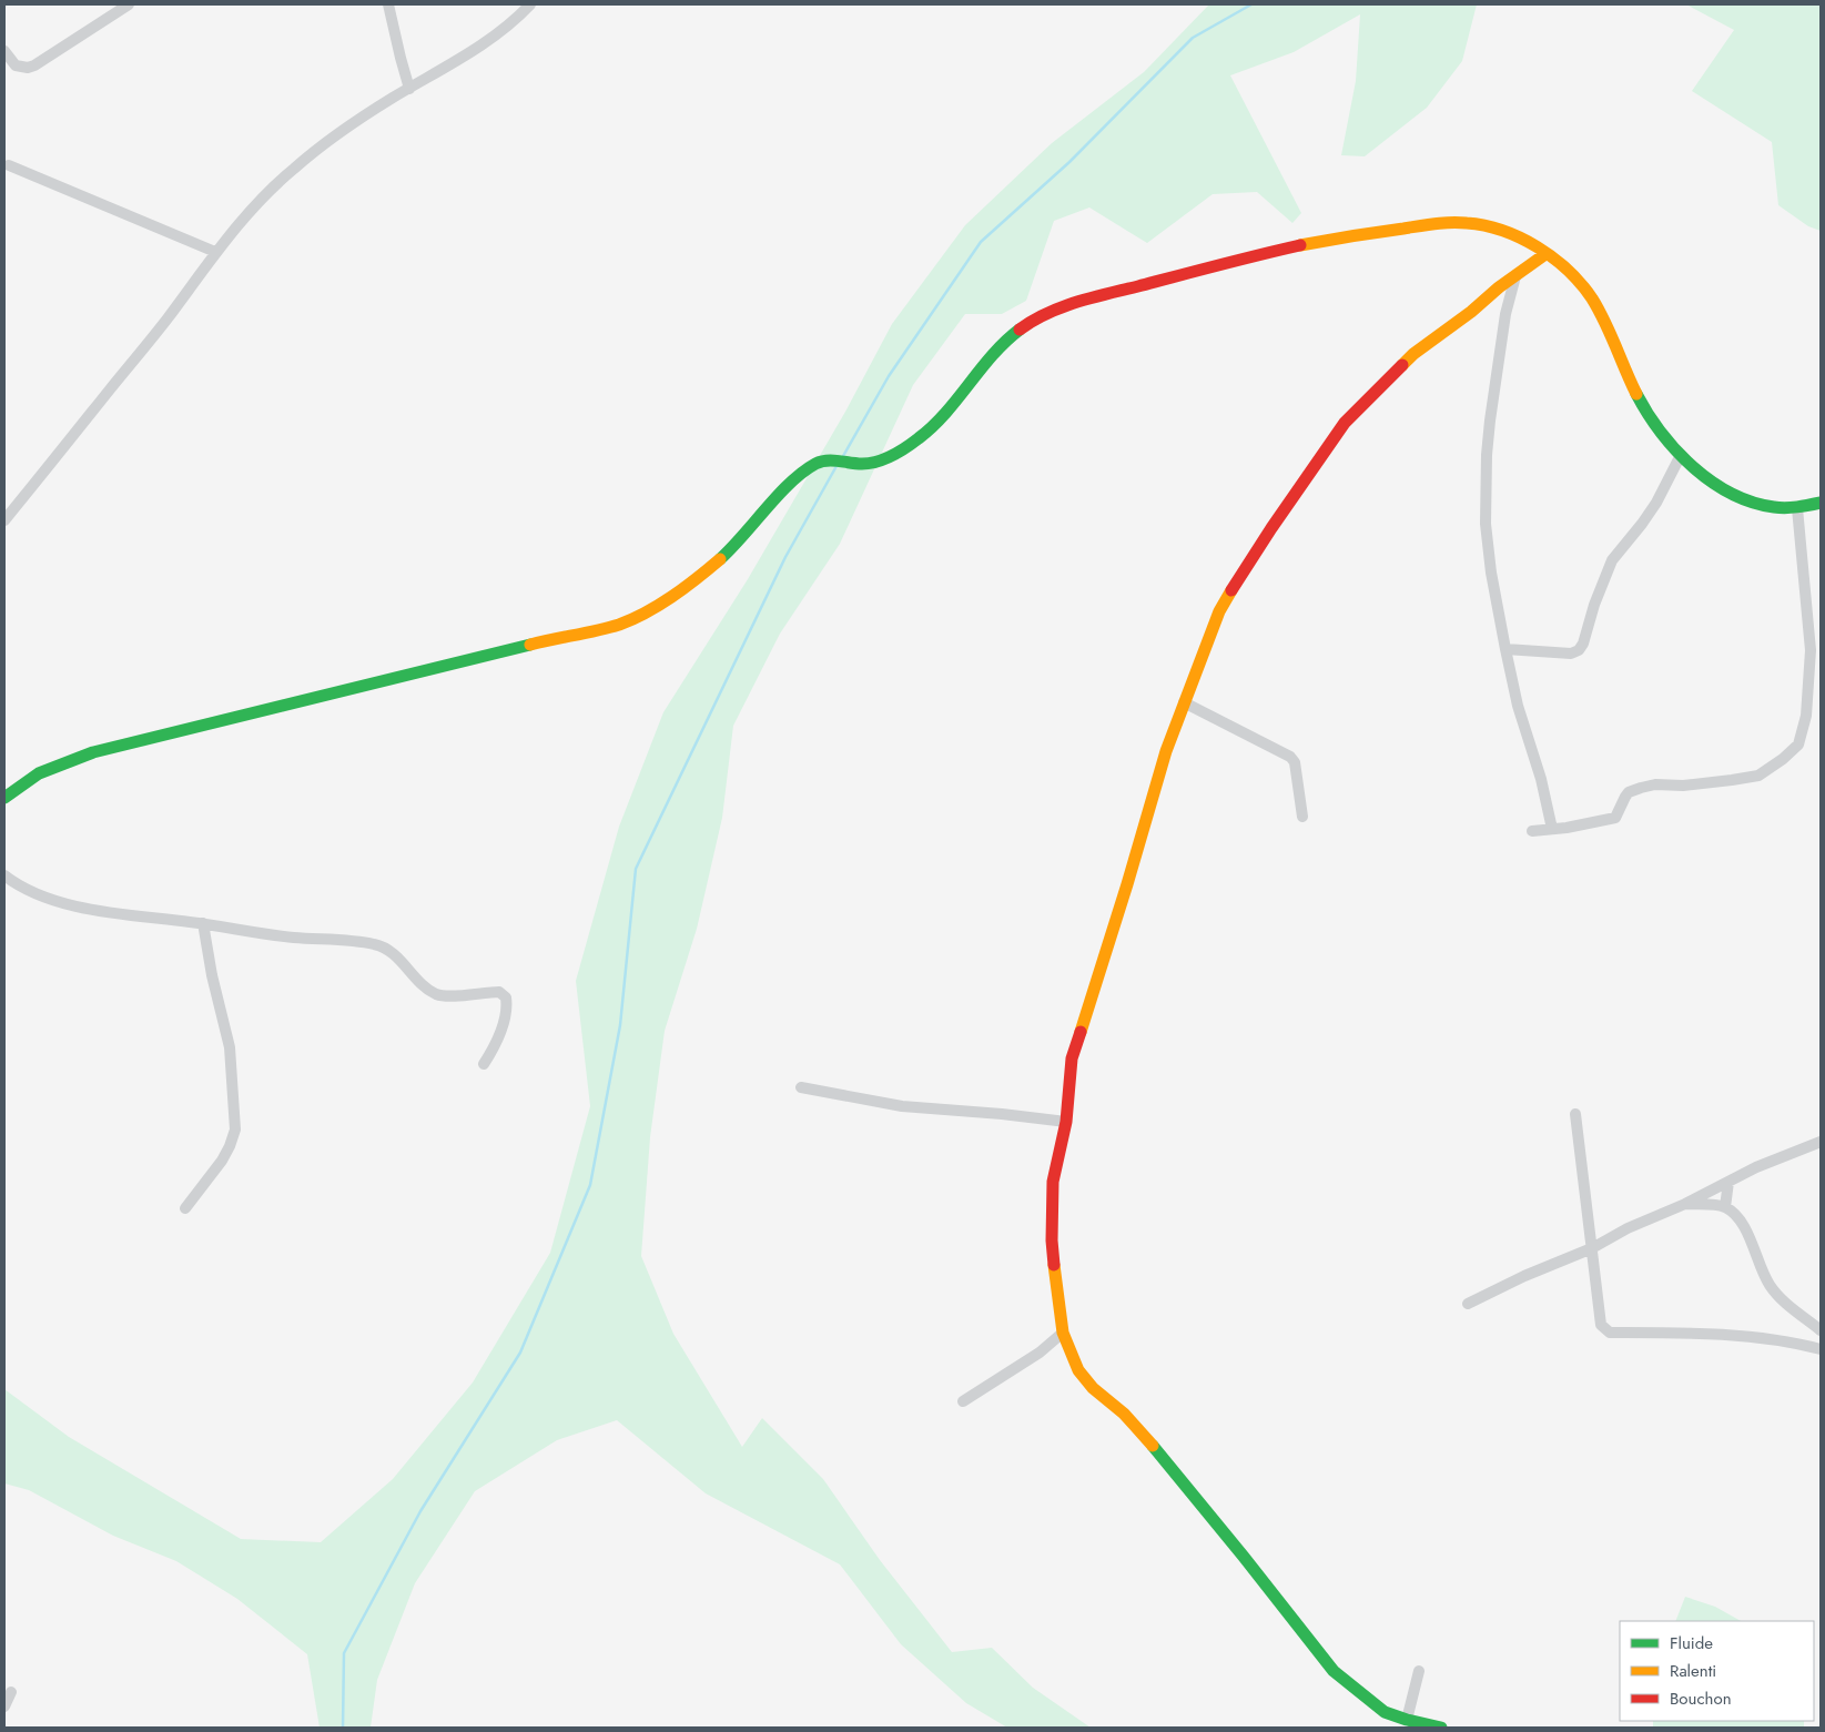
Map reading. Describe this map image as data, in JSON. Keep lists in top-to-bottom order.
{
  "legend": ["Fluide", "Ralenti", "Bouchon"]
}
